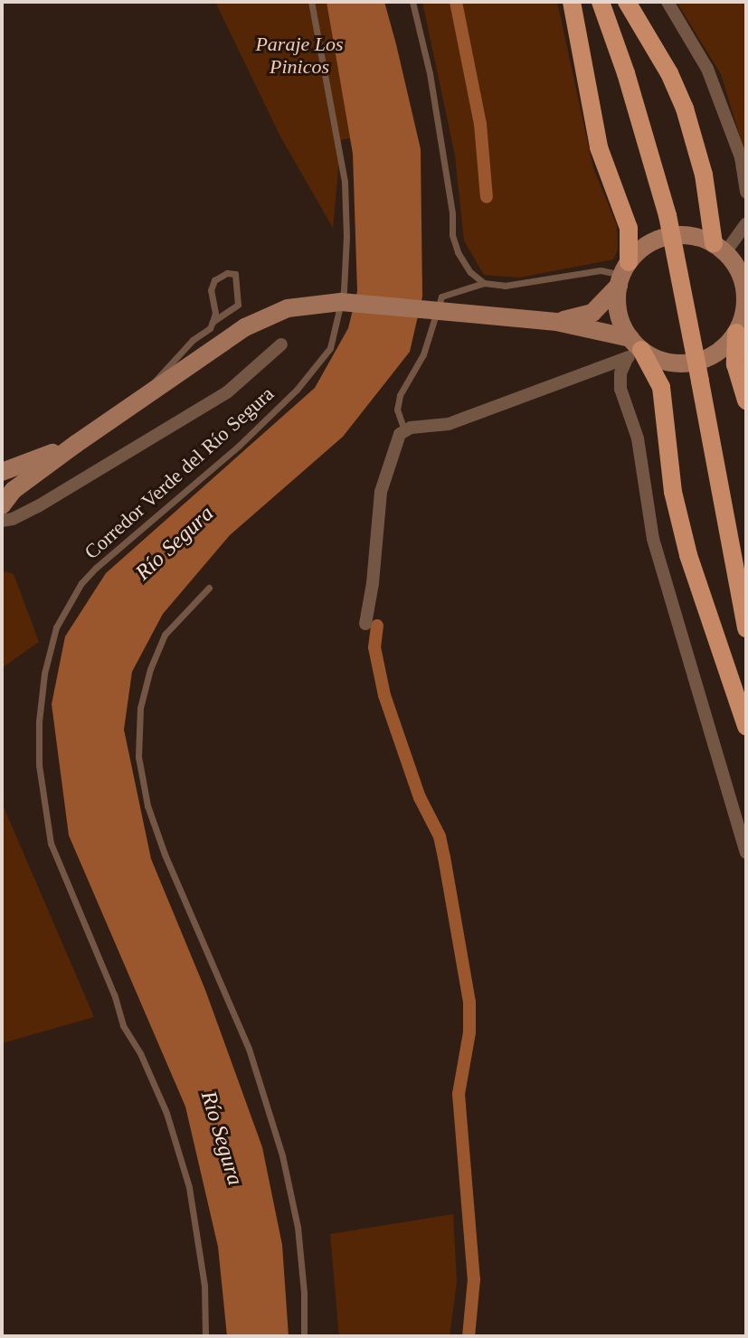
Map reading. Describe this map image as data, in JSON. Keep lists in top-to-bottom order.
{
  "streets": {
    "lane": ["Corredor Verde del Río Segura"]
  },
  "water": ["Río Segura"],
  "parks": ["Paraje Los Pinicos"]
}
